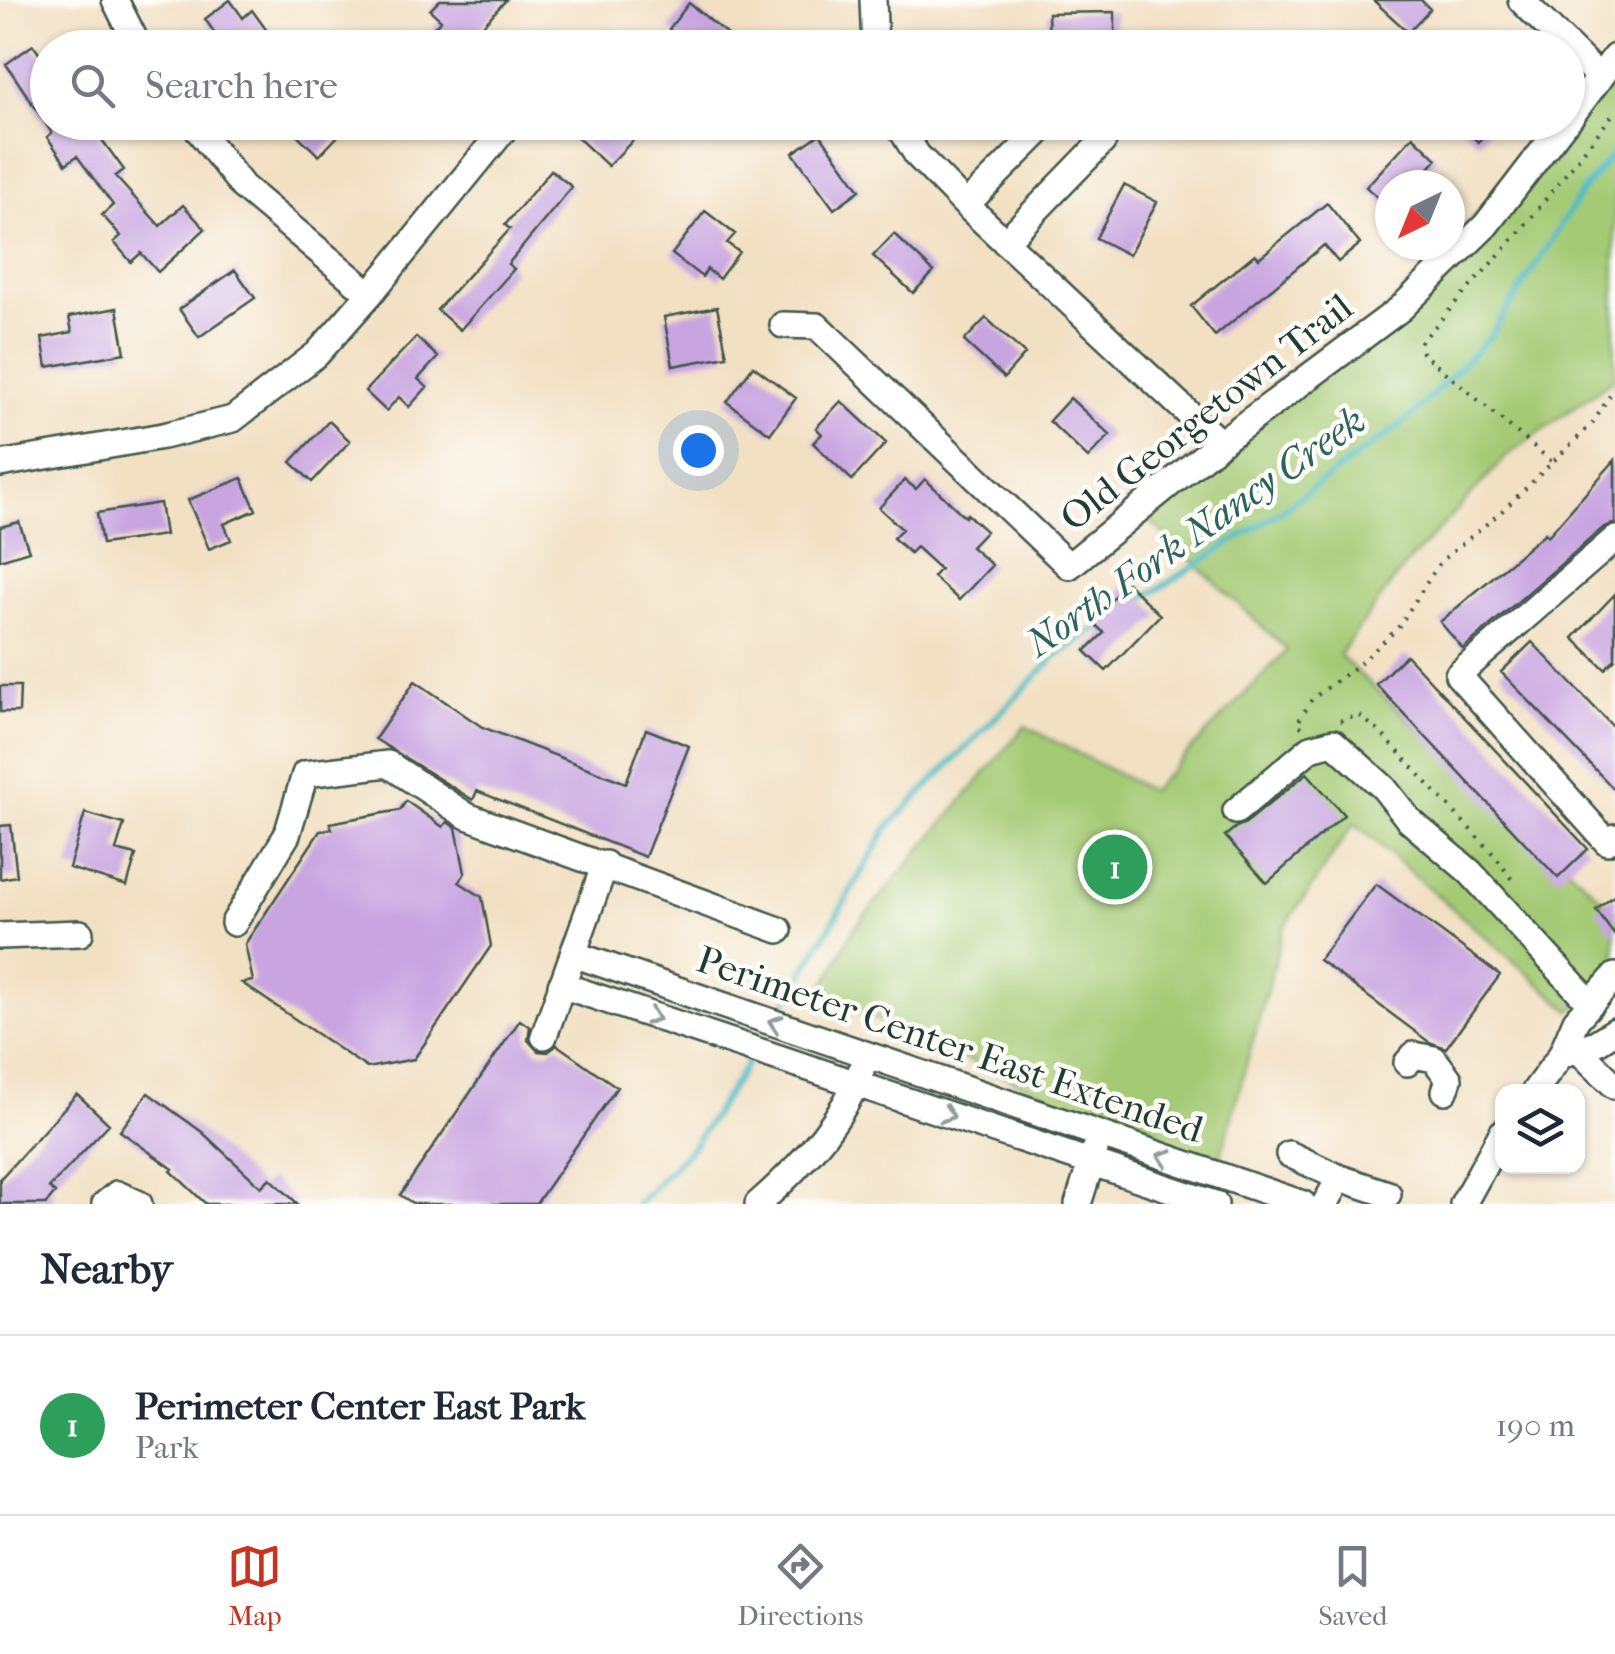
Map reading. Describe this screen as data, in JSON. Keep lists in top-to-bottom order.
{
  "streets": {
    "street": ["Old Georgetown Trail", "Perimeter Center East Extended"]
  },
  "water": ["North Fork Nancy Creek"],
  "north": "bottom left",
  "page": {
    "search": "Search here",
    "pins": "1",
    "heading": "Nearby",
    "list": [
      {
        "mark": "1",
        "name": "Perimeter Center East Park",
        "note": "Park",
        "value": "190 m"
      }
    ],
    "nav": ["Map", "Directions", "Saved"]
  }
}
